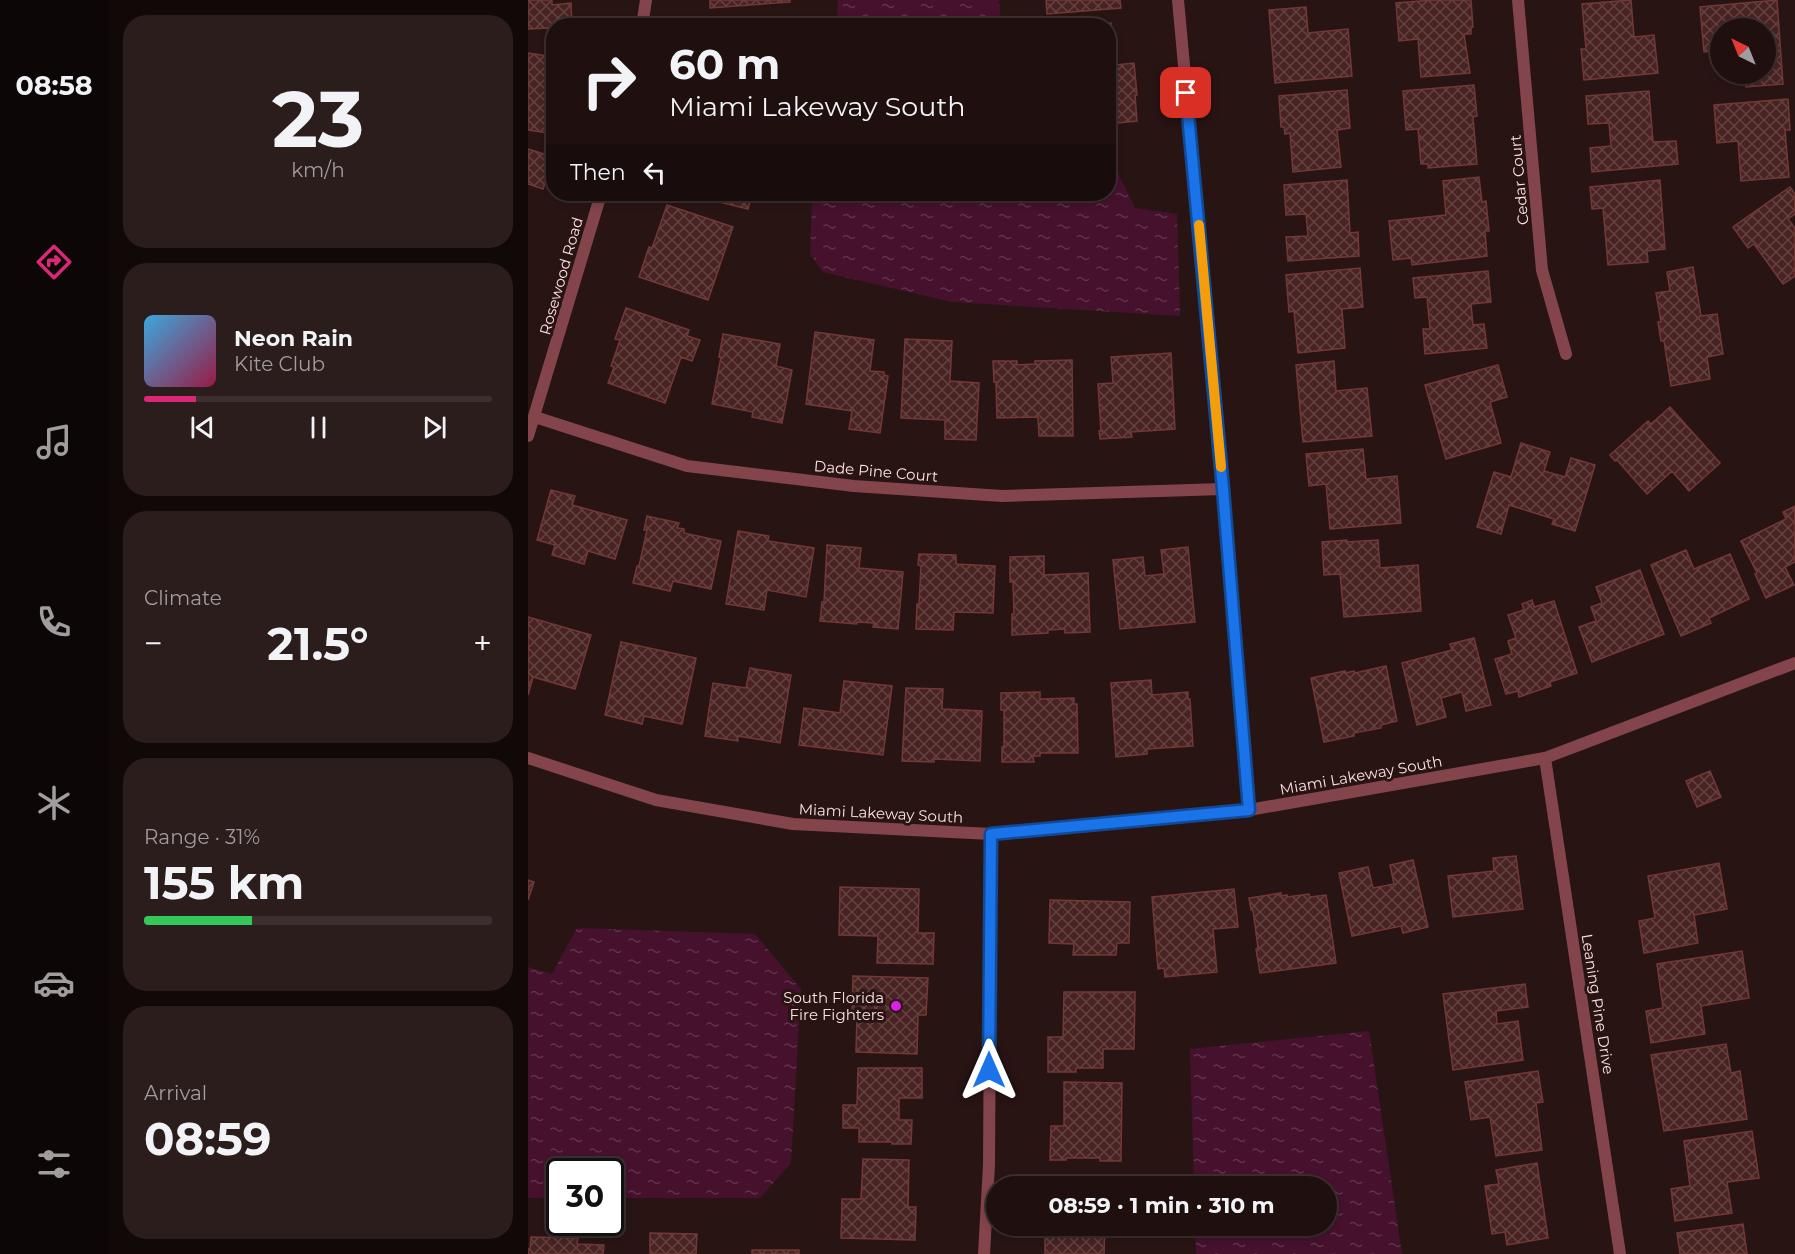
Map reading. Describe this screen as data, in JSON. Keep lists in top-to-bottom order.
{
  "streets": {
    "street": [
      "Cedar Court",
      "Rosewood Road",
      "Dade Pine Court",
      "Miami Lakeway South",
      "Leaning Pine Drive"
    ]
  },
  "crossings": [
    ["Rosewood Road", "Dade Pine Court"],
    ["Miami Lakeway South", "Leaning Pine Drive"]
  ],
  "places": ["South Florida Fire Fighters"],
  "north": "top left",
  "page": {
    "tabs": "08:58",
    "tile": [
      ["23", "km/h"],
      "Climate",
      ["Range · 31%", "155 km"],
      ["Arrival", "08:59"]
    ],
    "turn": ["60 m", "Miami Lakeway South"],
    "then": "Then",
    "song": ["Neon Rain", "Kite Club"],
    "heat": ["−", "21.5°", "+"],
    "limit": "30",
    "trip": "08:59 · 1 min · 310 m"
  }
}
